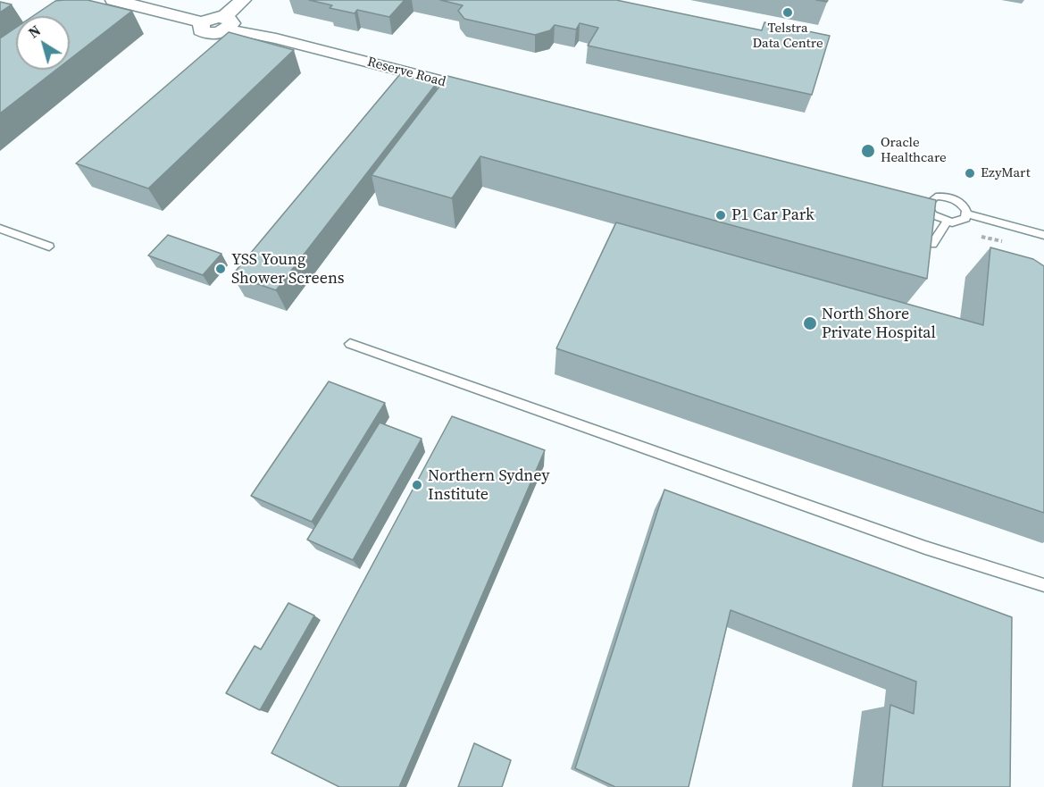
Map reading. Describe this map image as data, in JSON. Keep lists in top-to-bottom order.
{
  "streets": {
    "street": ["Reserve Road"]
  },
  "places": [
    "Telstra Data Centre",
    "Oracle Healthcare",
    "EzyMart",
    "P1 Car Park",
    "YSS Young Shower Screens",
    "North Shore Private Hospital",
    "Northern Sydney Institute"
  ],
  "north": "top left"
}
